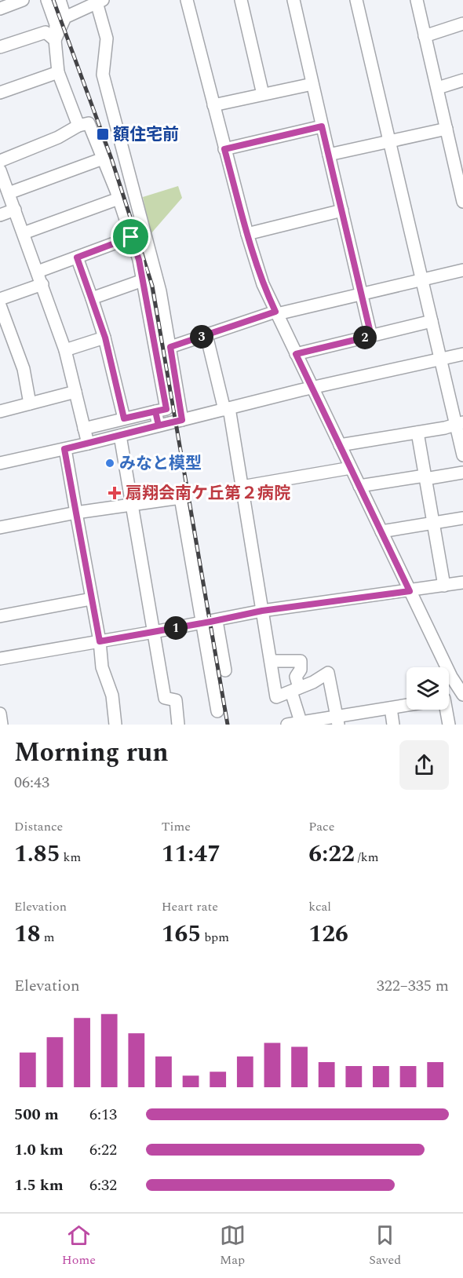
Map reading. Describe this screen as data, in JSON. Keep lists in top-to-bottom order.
{
  "places": {
    "transit": ["額住宅前"],
    "other": ["みなと模型"],
    "health": ["扇翔会南ケ丘第２病院"]
  },
  "page": {
    "pins": ["3", "2", "1"],
    "heading": ["Morning run", "06:43"],
    "stats": [
      ["Distance", "1.85 km"],
      ["Time", "11:47"],
      ["Pace", "6:22 /km"],
      ["Elevation", "18 m"],
      ["Heart rate", "165 bpm"],
      ["kcal", "126"]
    ],
    "chart": ["Elevation", "322–335 m"],
    "list": [
      {
        "name": "500 m",
        "note": "6:13"
      },
      {
        "name": "1.0 km",
        "note": "6:22"
      },
      {
        "name": "1.5 km",
        "note": "6:32"
      }
    ],
    "tabs": ["Home", "Map", "Saved"]
  }
}
